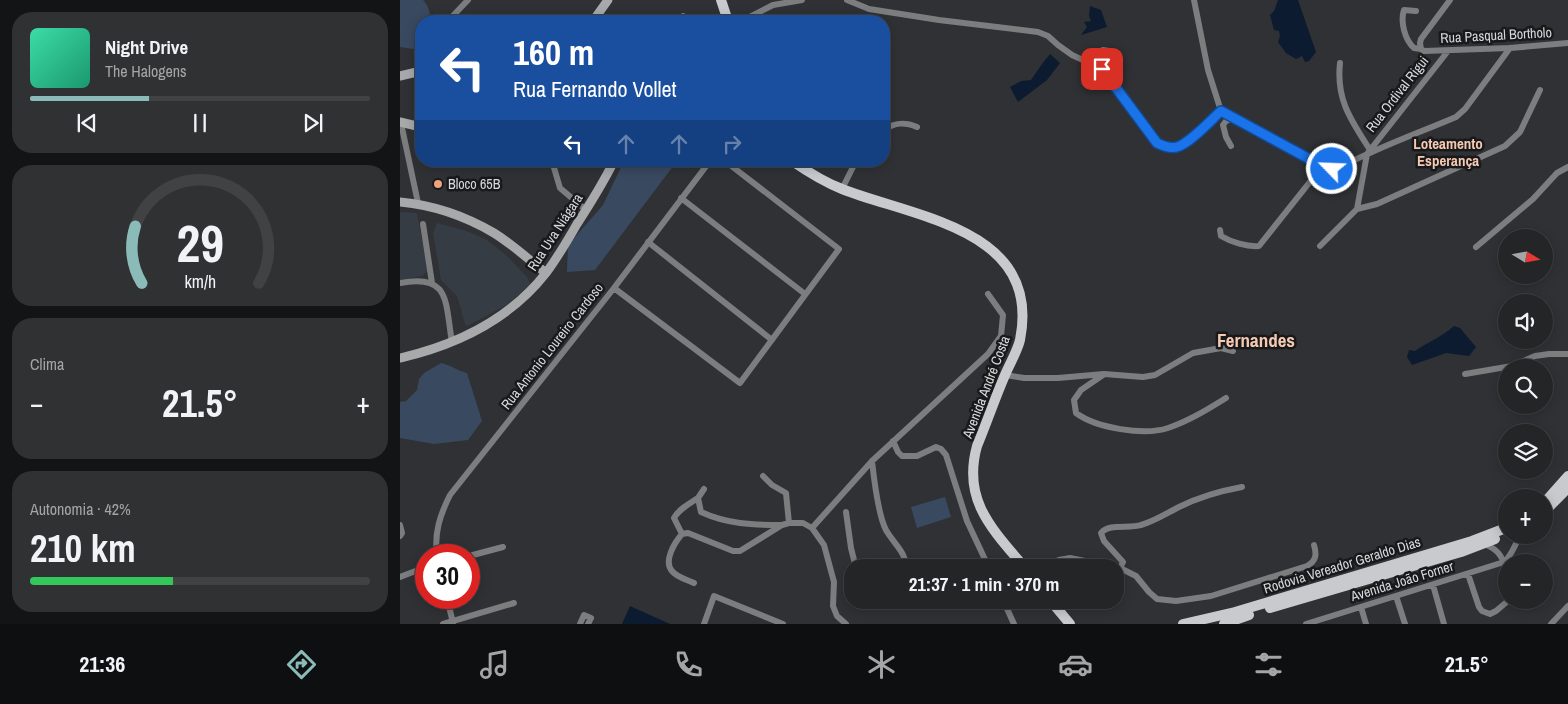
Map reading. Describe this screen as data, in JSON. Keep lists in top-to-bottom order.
{
  "streets": {
    "main road": ["Rua Uva Niágara", "Avenida André Costa", "Rodovia Vereador Geraldo Dias"],
    "street": [
      "Rua Pasqual Bortholo",
      "Rua Ordival Rigui",
      "Rua Antonio Loureiro Cardoso",
      "Avenida João Forner"
    ]
  },
  "crossings": [
    ["Rua Pasqual Bortholo", "Rua Ordival Rigui"]
  ],
  "districts": ["Loteamento Esperança", "Fernandes"],
  "places": ["Bloco 65B"],
  "north": "right",
  "page": {
    "turn": ["160 m", "Rua Fernando Vollet"],
    "song": ["Night Drive", "The Halogens"],
    "map_buttons": ["+", "−"],
    "tile": [
      "Clima",
      ["Autonomia · 42%", "210 km"]
    ],
    "heat": ["−", "21.5°", "+"],
    "limit": "30",
    "trip": "21:37 · 1 min · 370 m",
    "tabs": ["21:36", "21.5°"],
    "gauge": ["29", "km/h"]
  }
}
